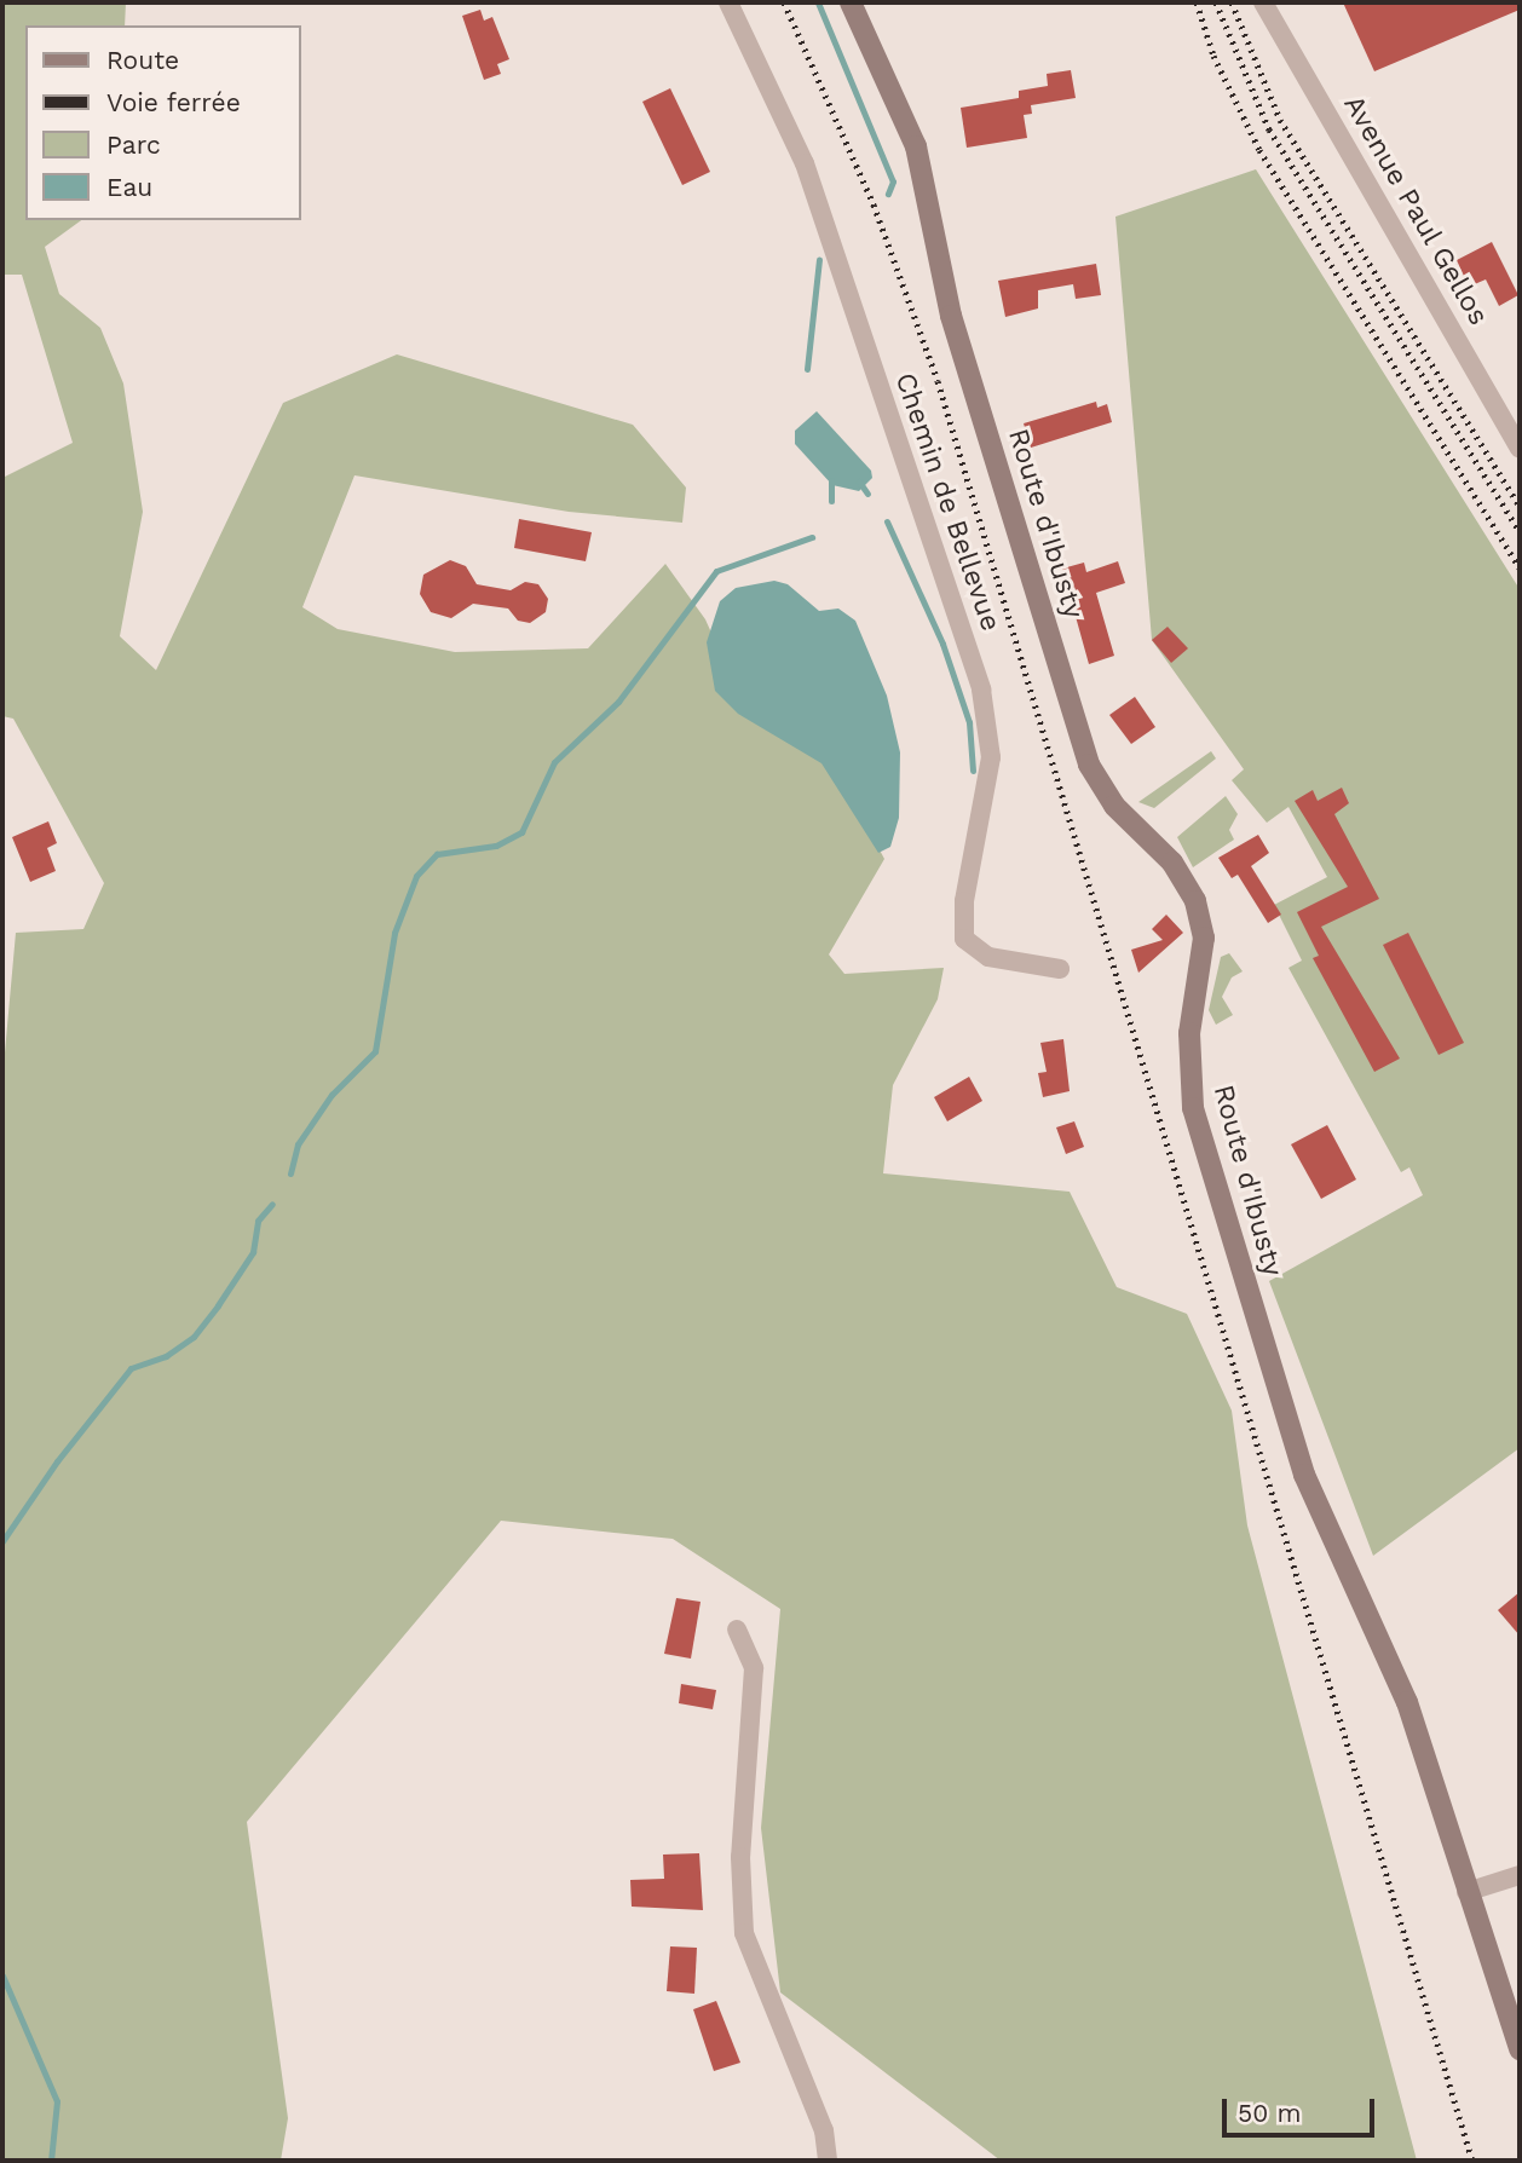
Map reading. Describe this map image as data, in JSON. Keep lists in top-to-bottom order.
{
  "streets": {
    "street": ["Avenue Paul Gellos", "Chemin de Bellevue", "Route d'Ibusty"]
  },
  "legend": [
    "Route",
    "Voie ferrée",
    "Parc",
    "Eau"
  ],
  "scale_bar": "50 m"
}
